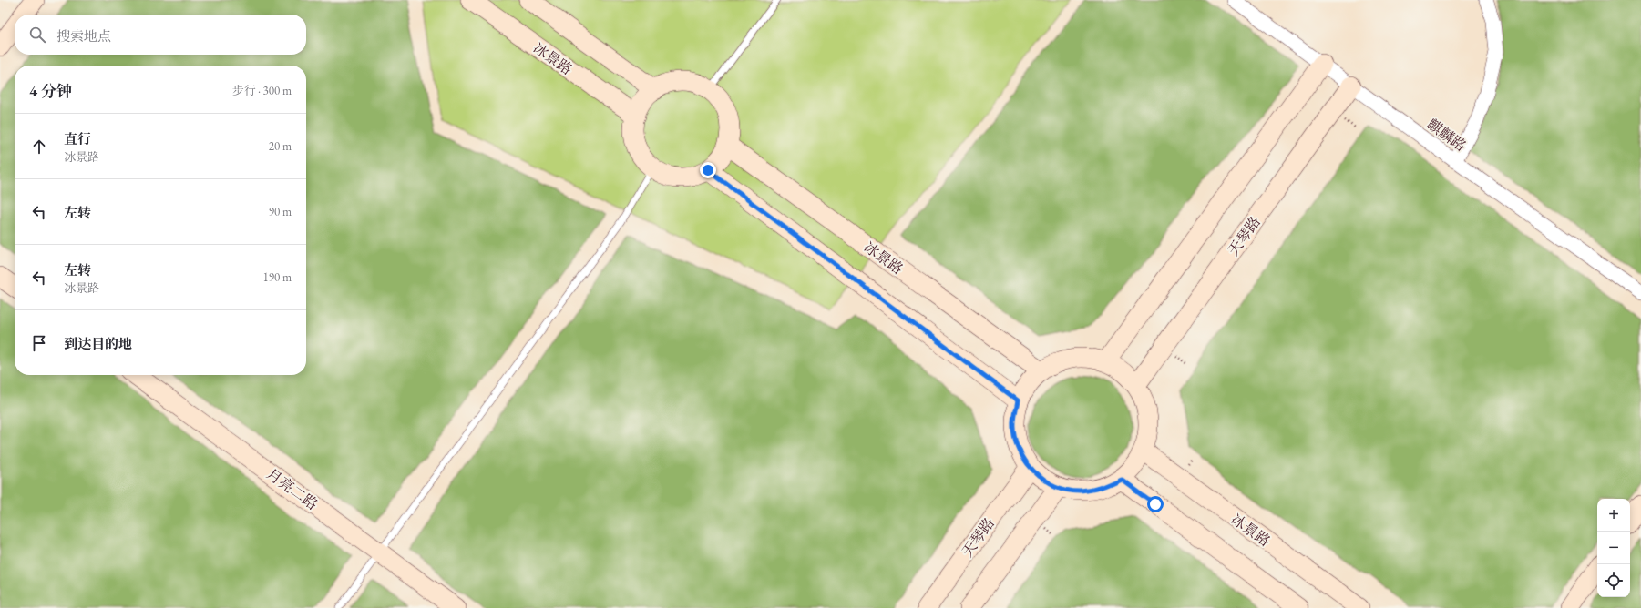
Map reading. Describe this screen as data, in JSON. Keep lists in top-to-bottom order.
{
  "streets": {
    "main road": ["冰景路", "天琴路", "月亮二路"],
    "street": ["麒麟路"]
  },
  "crossings": [
    ["麒麟路", "天琴路"]
  ],
  "page": {
    "search": "搜索地点",
    "heading": ["4 分钟", "步行 · 300 m"],
    "list": [
      ["直行", "冰景路", "20 m"],
      ["左转", "90 m"],
      ["左转", "冰景路", "190 m"],
      "到达目的地"
    ],
    "map_buttons": ["+", "−"]
  }
}
